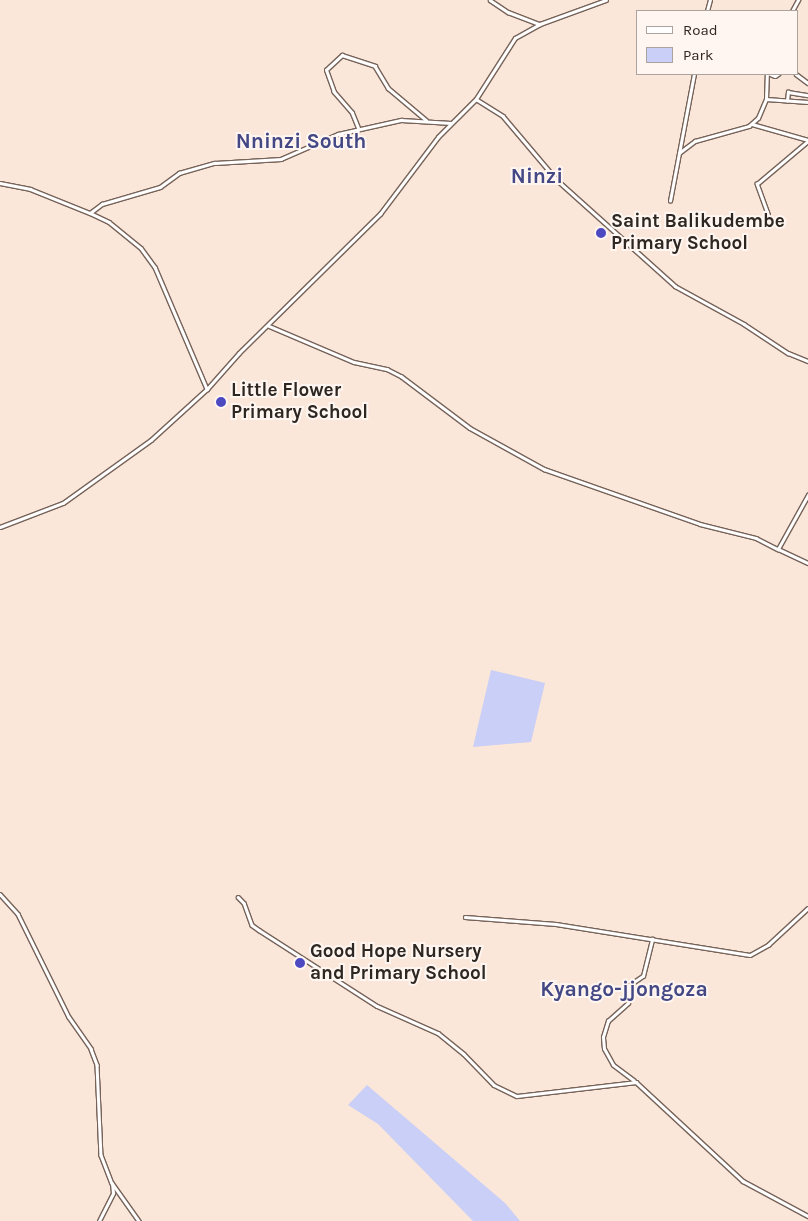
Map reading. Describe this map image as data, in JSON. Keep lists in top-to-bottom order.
{
  "districts": ["Nninzi South", "Ninzi", "Kyango-jjongoza"],
  "places": ["Saint Balikudembe Primary School", "Little Flower Primary School", "Good Hope Nursery and Primary School"],
  "legend": ["Road", "Park"]
}
